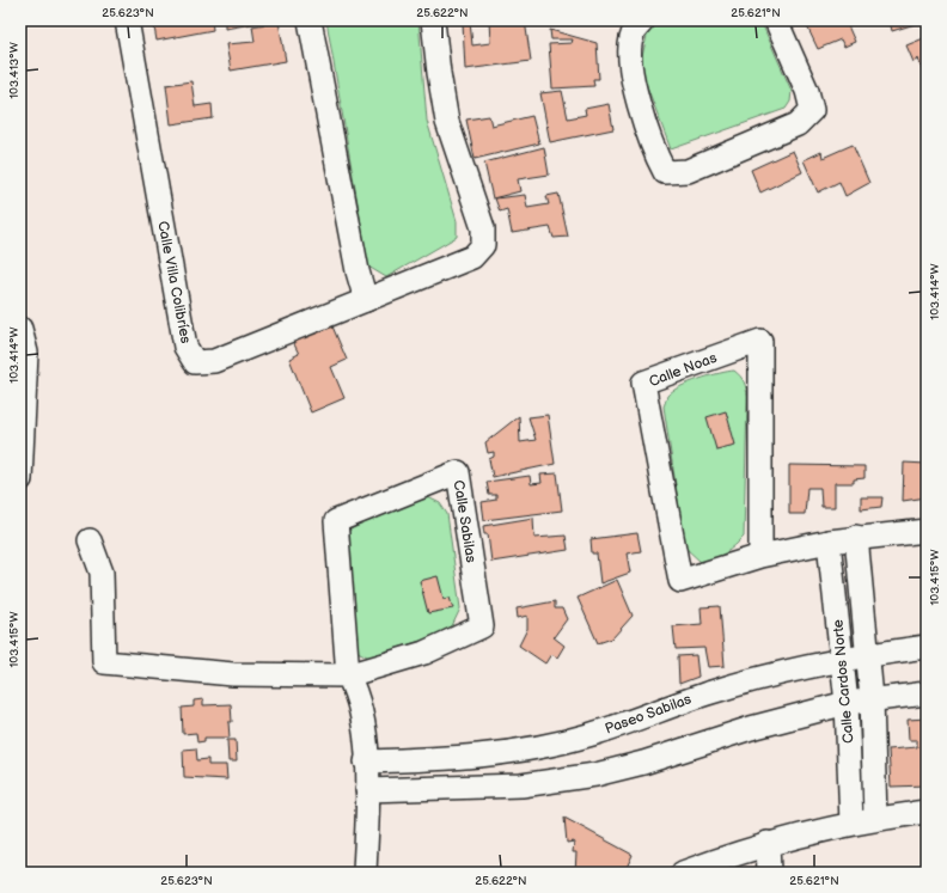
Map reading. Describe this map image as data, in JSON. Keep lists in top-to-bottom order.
{
  "streets": {
    "street": [
      "Calle Villa Colibríes",
      "Calle Noas",
      "Calle Sabilas",
      "Calle Cardos Norte",
      "Paseo Sabilas"
    ]
  },
  "crossings": [
    ["Calle Noas", "Calle Cardos Norte"],
    ["Calle Sabilas", "Paseo Sabilas"],
    ["Calle Cardos Norte", "Paseo Sabilas"]
  ],
  "coordinates": [
    "25.623°N",
    "25.622°N",
    "25.621°N",
    "103.413°W",
    "103.414°W",
    "103.415°W"
  ]
}
